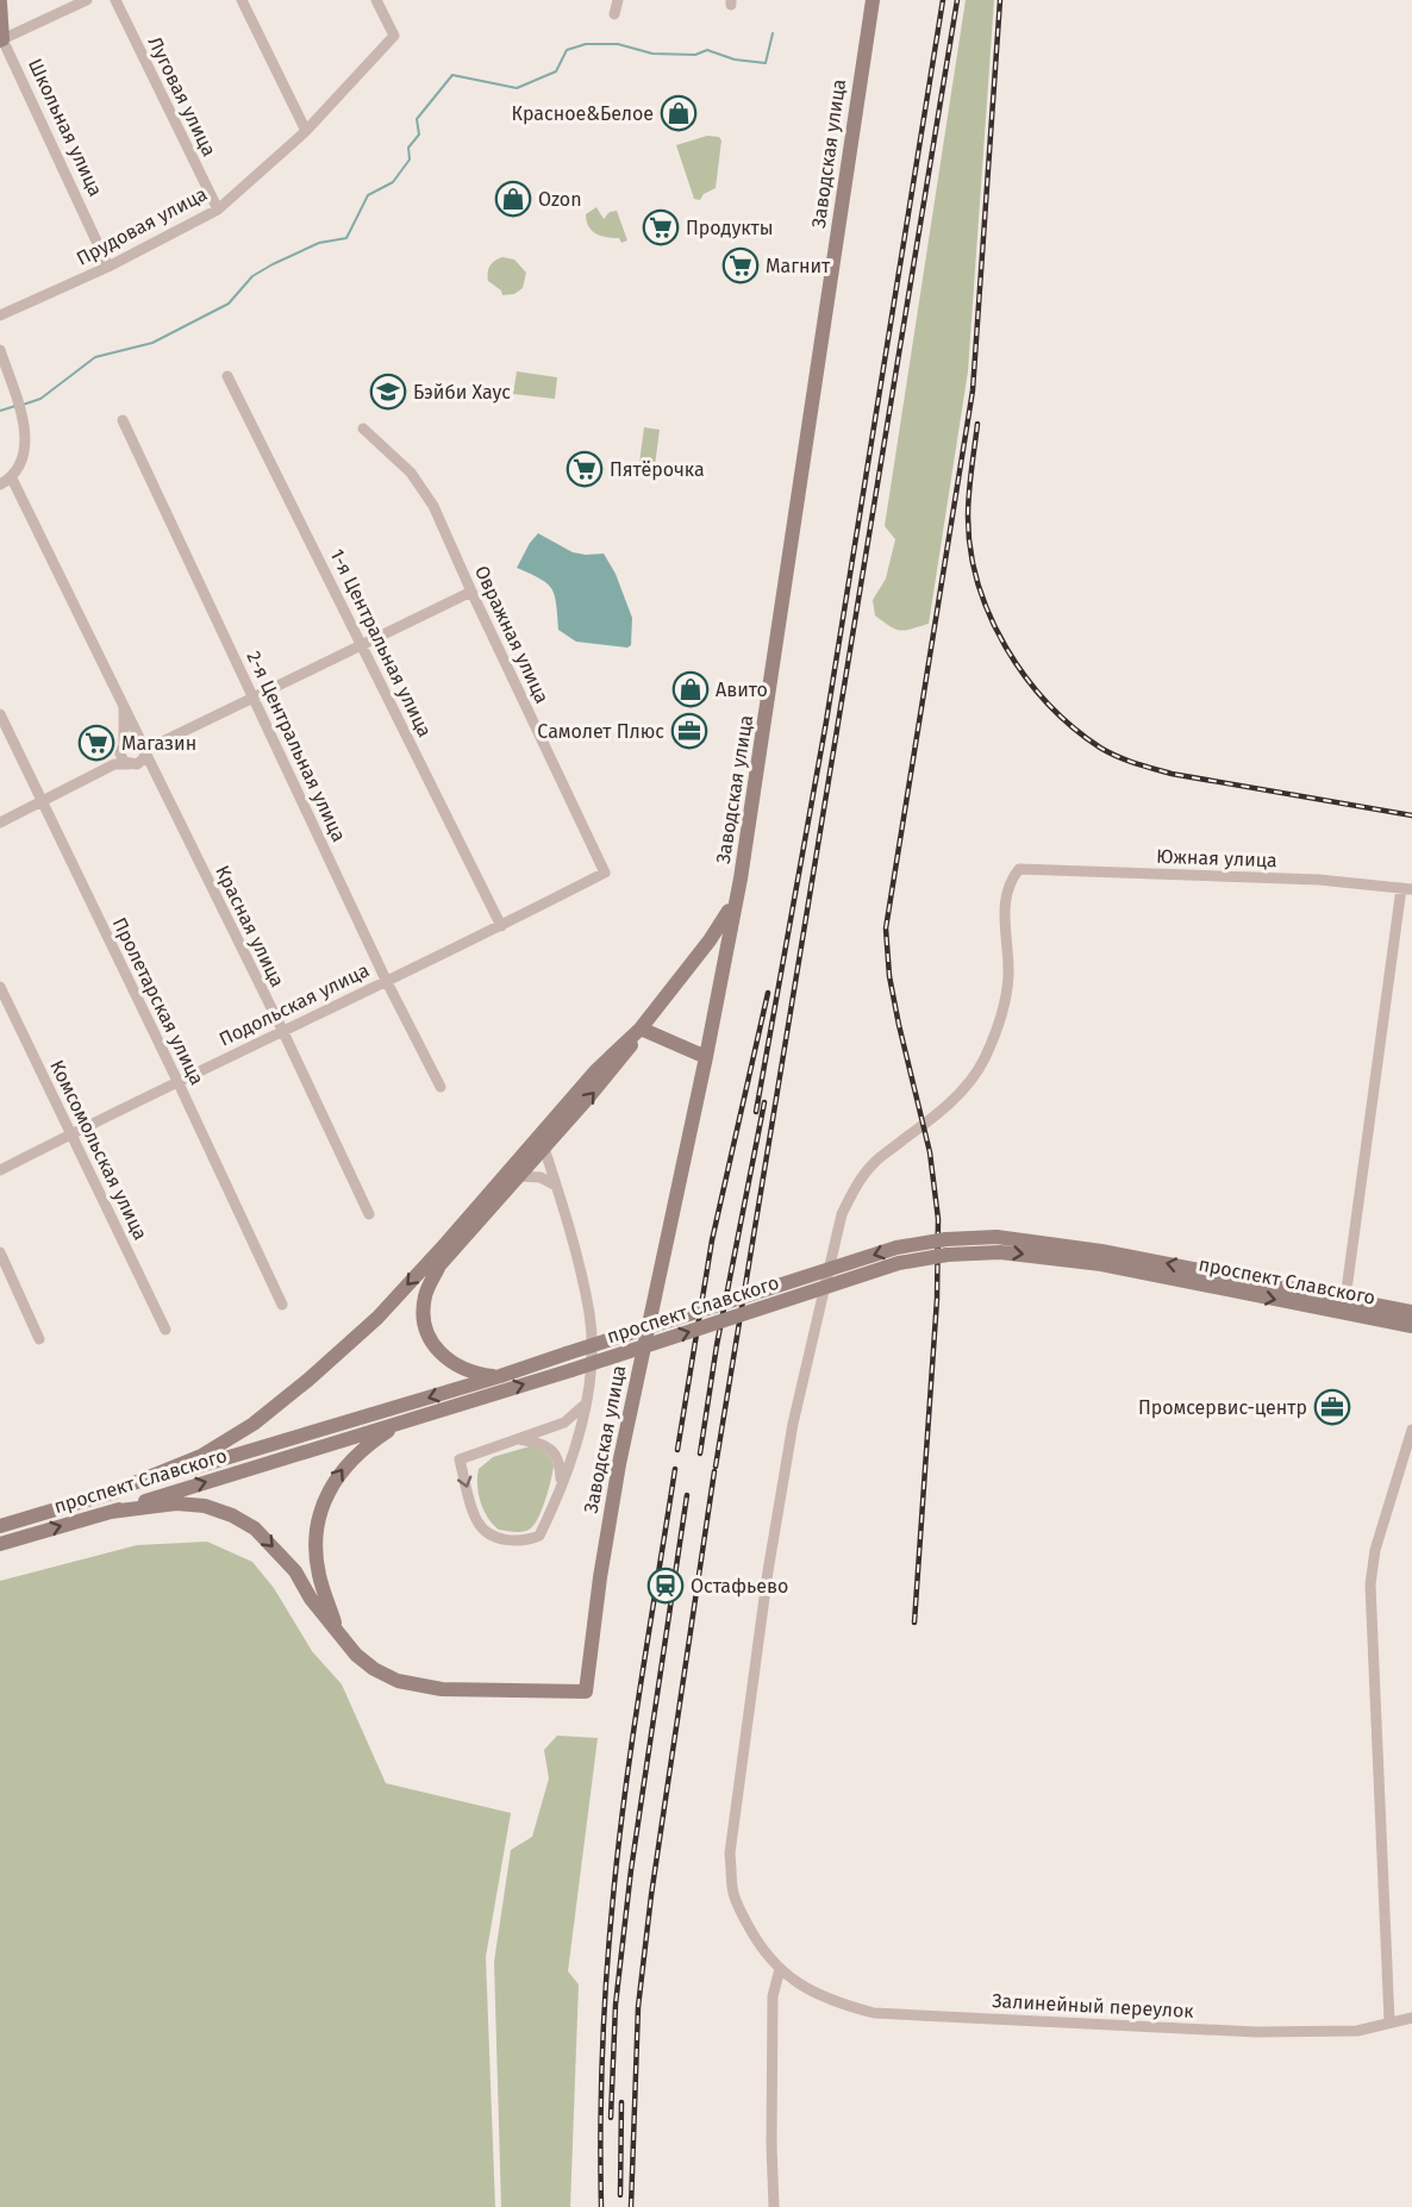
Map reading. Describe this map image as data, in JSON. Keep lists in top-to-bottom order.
{
  "streets": {
    "street": [
      "Луговая улица",
      "Школьная улица",
      "Заводская улица",
      "Прудовая улица",
      "Овражная улица",
      "1-я Центральная улица",
      "2-я Центральная улица",
      "Южная улица",
      "Красная улица",
      "Пролетарская улица",
      "Подольская улица",
      "Комсомольская улица",
      "проспект Славского",
      "Залинейный переулок"
    ]
  },
  "crossings": [
    ["Луговая улица", "Прудовая улица"],
    ["Школьная улица", "Прудовая улица"],
    ["Овражная улица", "Подольская улица"],
    ["1-я Центральная улица", "Подольская улица"],
    ["2-я Центральная улица", "Подольская улица"],
    ["Южная улица", "Залинейный переулок"],
    ["Красная улица", "Подольская улица"],
    ["Пролетарская улица", "Подольская улица"],
    ["Подольская улица", "Комсомольская улица"]
  ],
  "places": {
    "shop": ["Красное&Белое", "Ozon", "Авито"],
    "supermarket": [
      "Продукты",
      "Магнит",
      "Пятёрочка",
      "Магазин"
    ],
    "school or university": ["Бэйби Хаус"],
    "office": ["Самолет Плюс", "Промсервис-центр"],
    "station": ["Остафьево"]
  }
}
